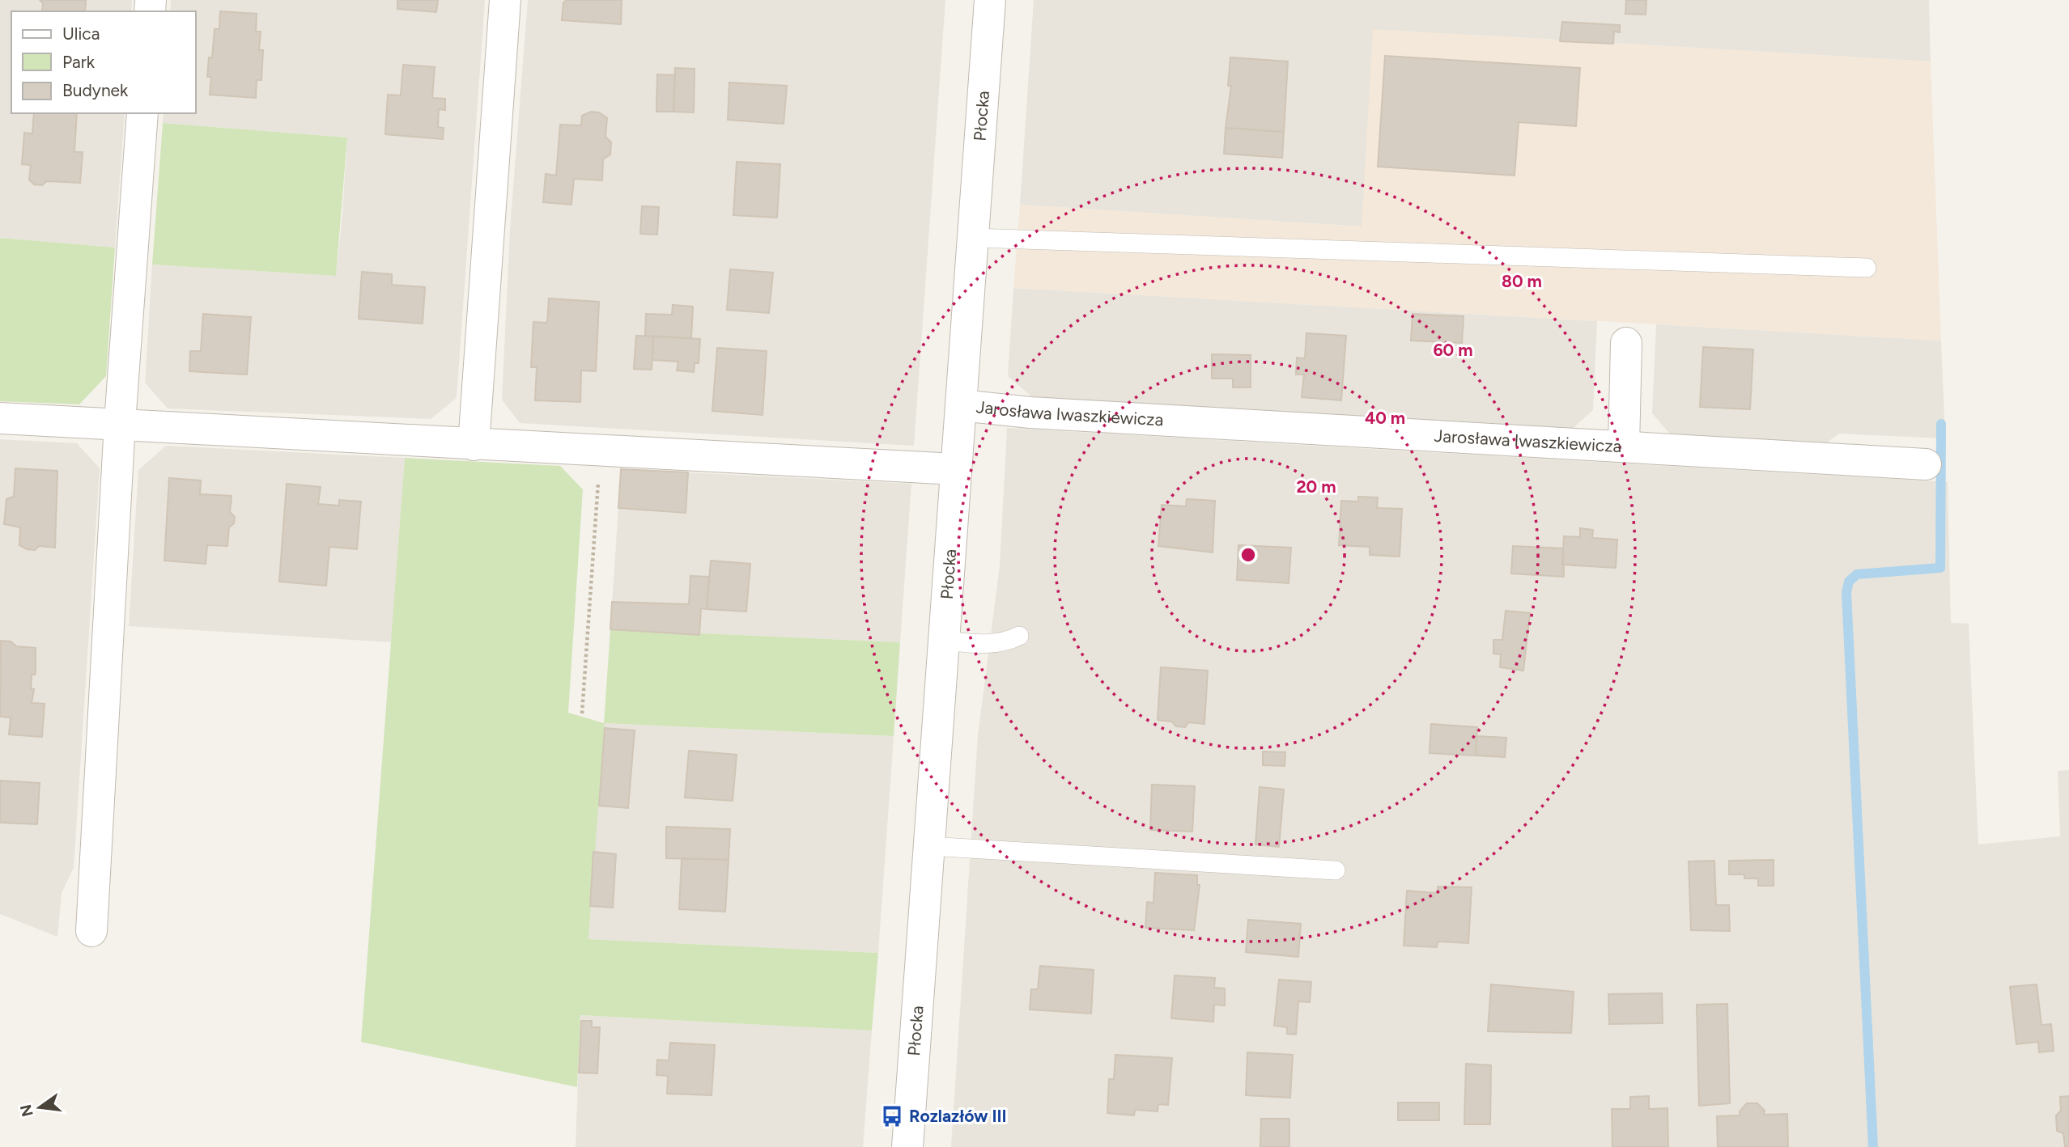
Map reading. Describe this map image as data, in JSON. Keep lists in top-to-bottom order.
{
  "streets": {
    "street": ["Płocka", "Jarosława Iwaszkiewicza"]
  },
  "crossings": [
    ["Płocka", "Jarosława Iwaszkiewicza"]
  ],
  "places": {
    "bus stop": ["Rozlazłów III"]
  },
  "legend": ["Ulica", "Park", "Budynek"],
  "north": "left",
  "rings": [
    "80 m",
    "60 m",
    "40 m",
    "20 m"
  ]
}
